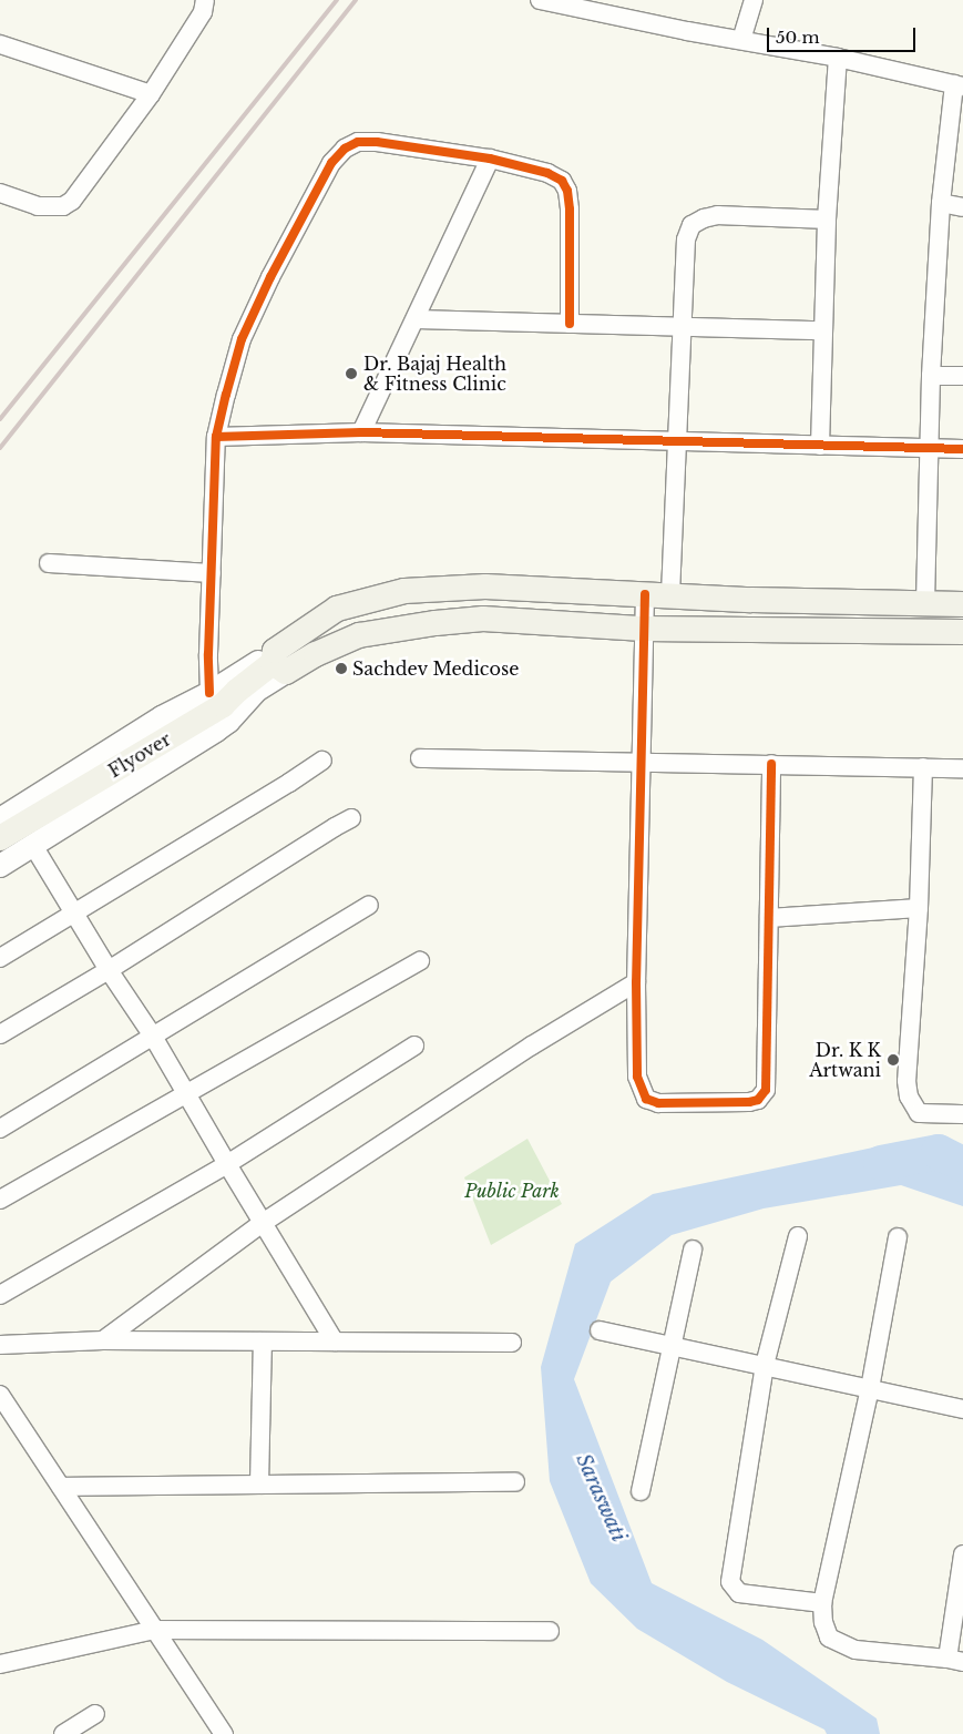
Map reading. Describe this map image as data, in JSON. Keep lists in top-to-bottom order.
{
  "streets": {
    "main road": ["Flyover"]
  },
  "water": ["Saraswati"],
  "parks": ["Public Park"],
  "places": ["Dr. Bajaj Health & Fitness Clinic", "Sachdev Medicose", "Dr. K K Artwani"],
  "scale_bar": "50 m"
}
